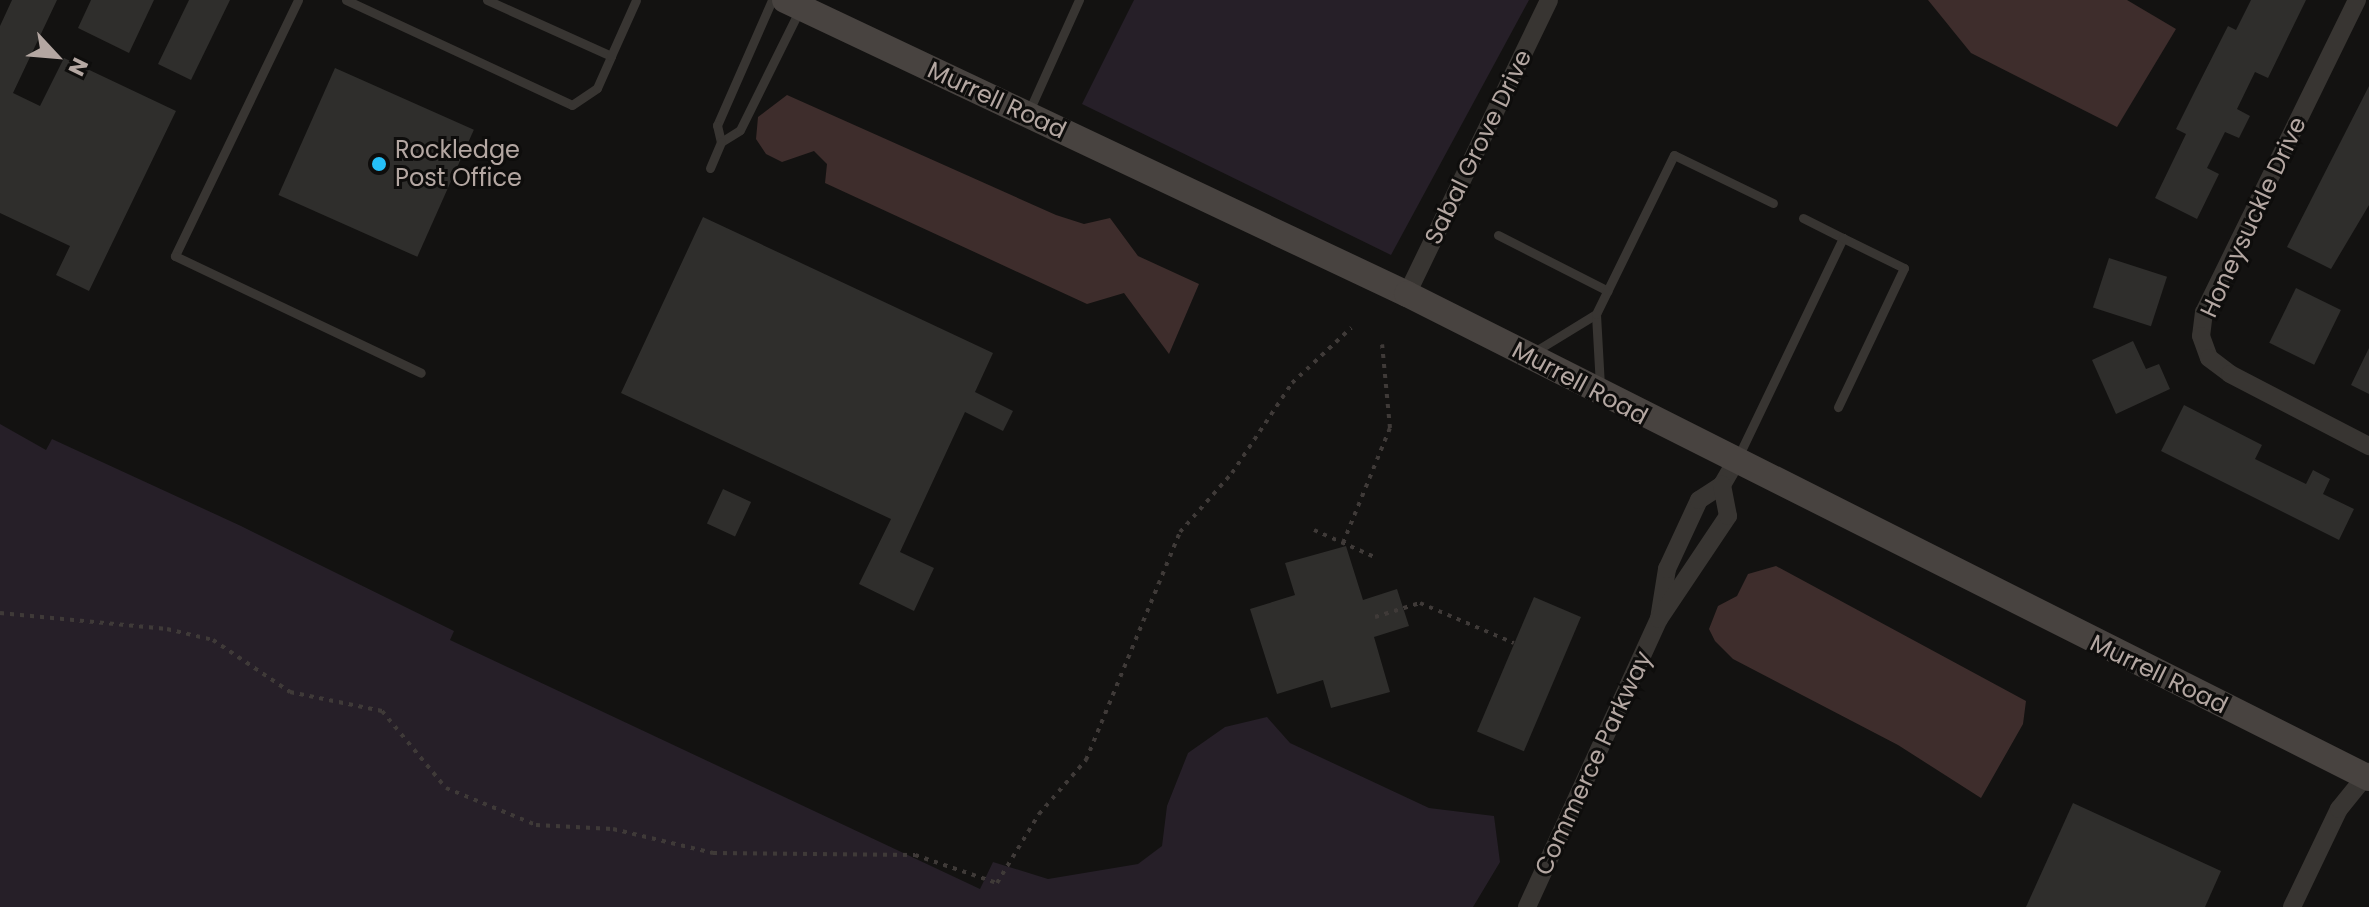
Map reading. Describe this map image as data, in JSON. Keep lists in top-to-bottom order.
{
  "streets": {
    "street": [
      "Murrell Road",
      "Sabal Grove Drive",
      "Honeysuckle Drive",
      "Commerce Parkway"
    ]
  },
  "crossings": [
    ["Murrell Road", "Sabal Grove Drive"],
    ["Murrell Road", "Commerce Parkway"]
  ],
  "places": ["Rockledge Post Office"],
  "north": "bottom right"
}
